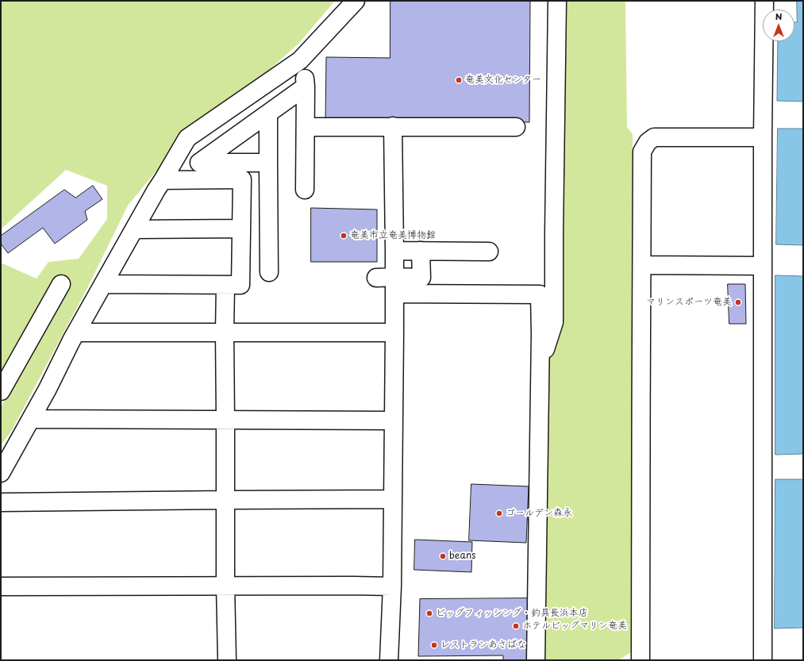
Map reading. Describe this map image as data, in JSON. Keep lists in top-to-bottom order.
{
  "places": [
    "奄美文化センター",
    "奄美市立奄美博物館",
    "マリンスポーツ奄美",
    "ゴールデン森永",
    "beans",
    "ビッグフィッシング・釣具長浜本店",
    "ホテルビッグマリン奄美",
    "レストランあさばな"
  ],
  "north": "top"
}
